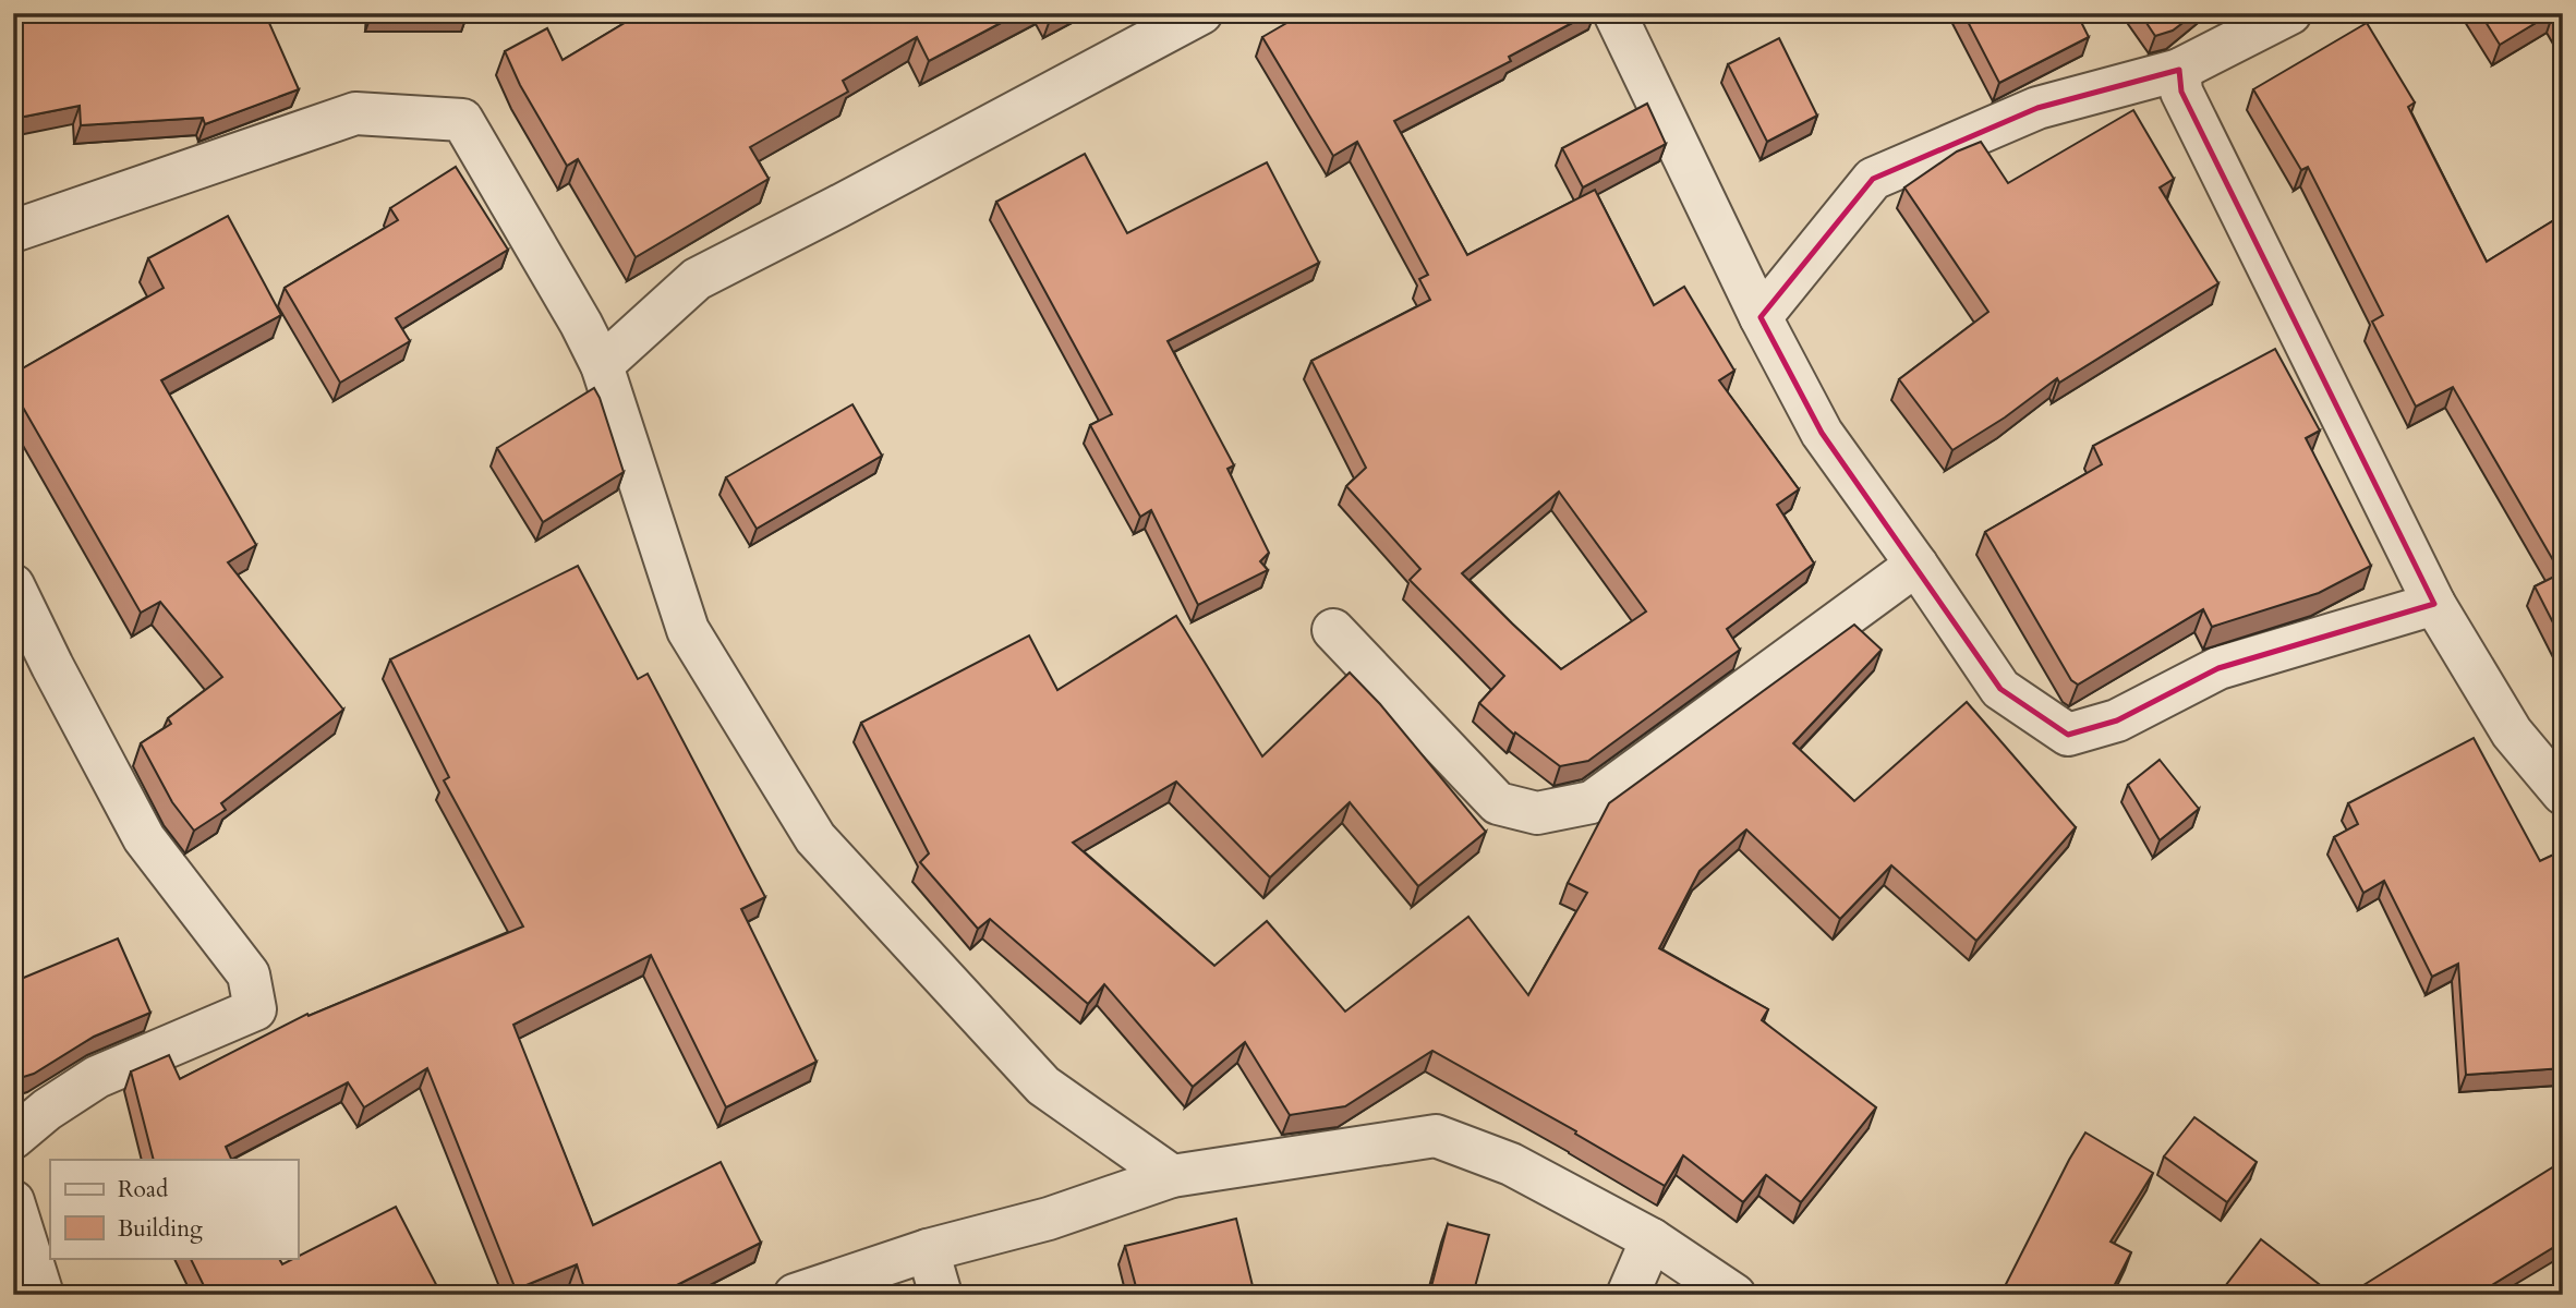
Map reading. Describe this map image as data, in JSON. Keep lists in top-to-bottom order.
{
  "legend": ["Road", "Building"]
}
